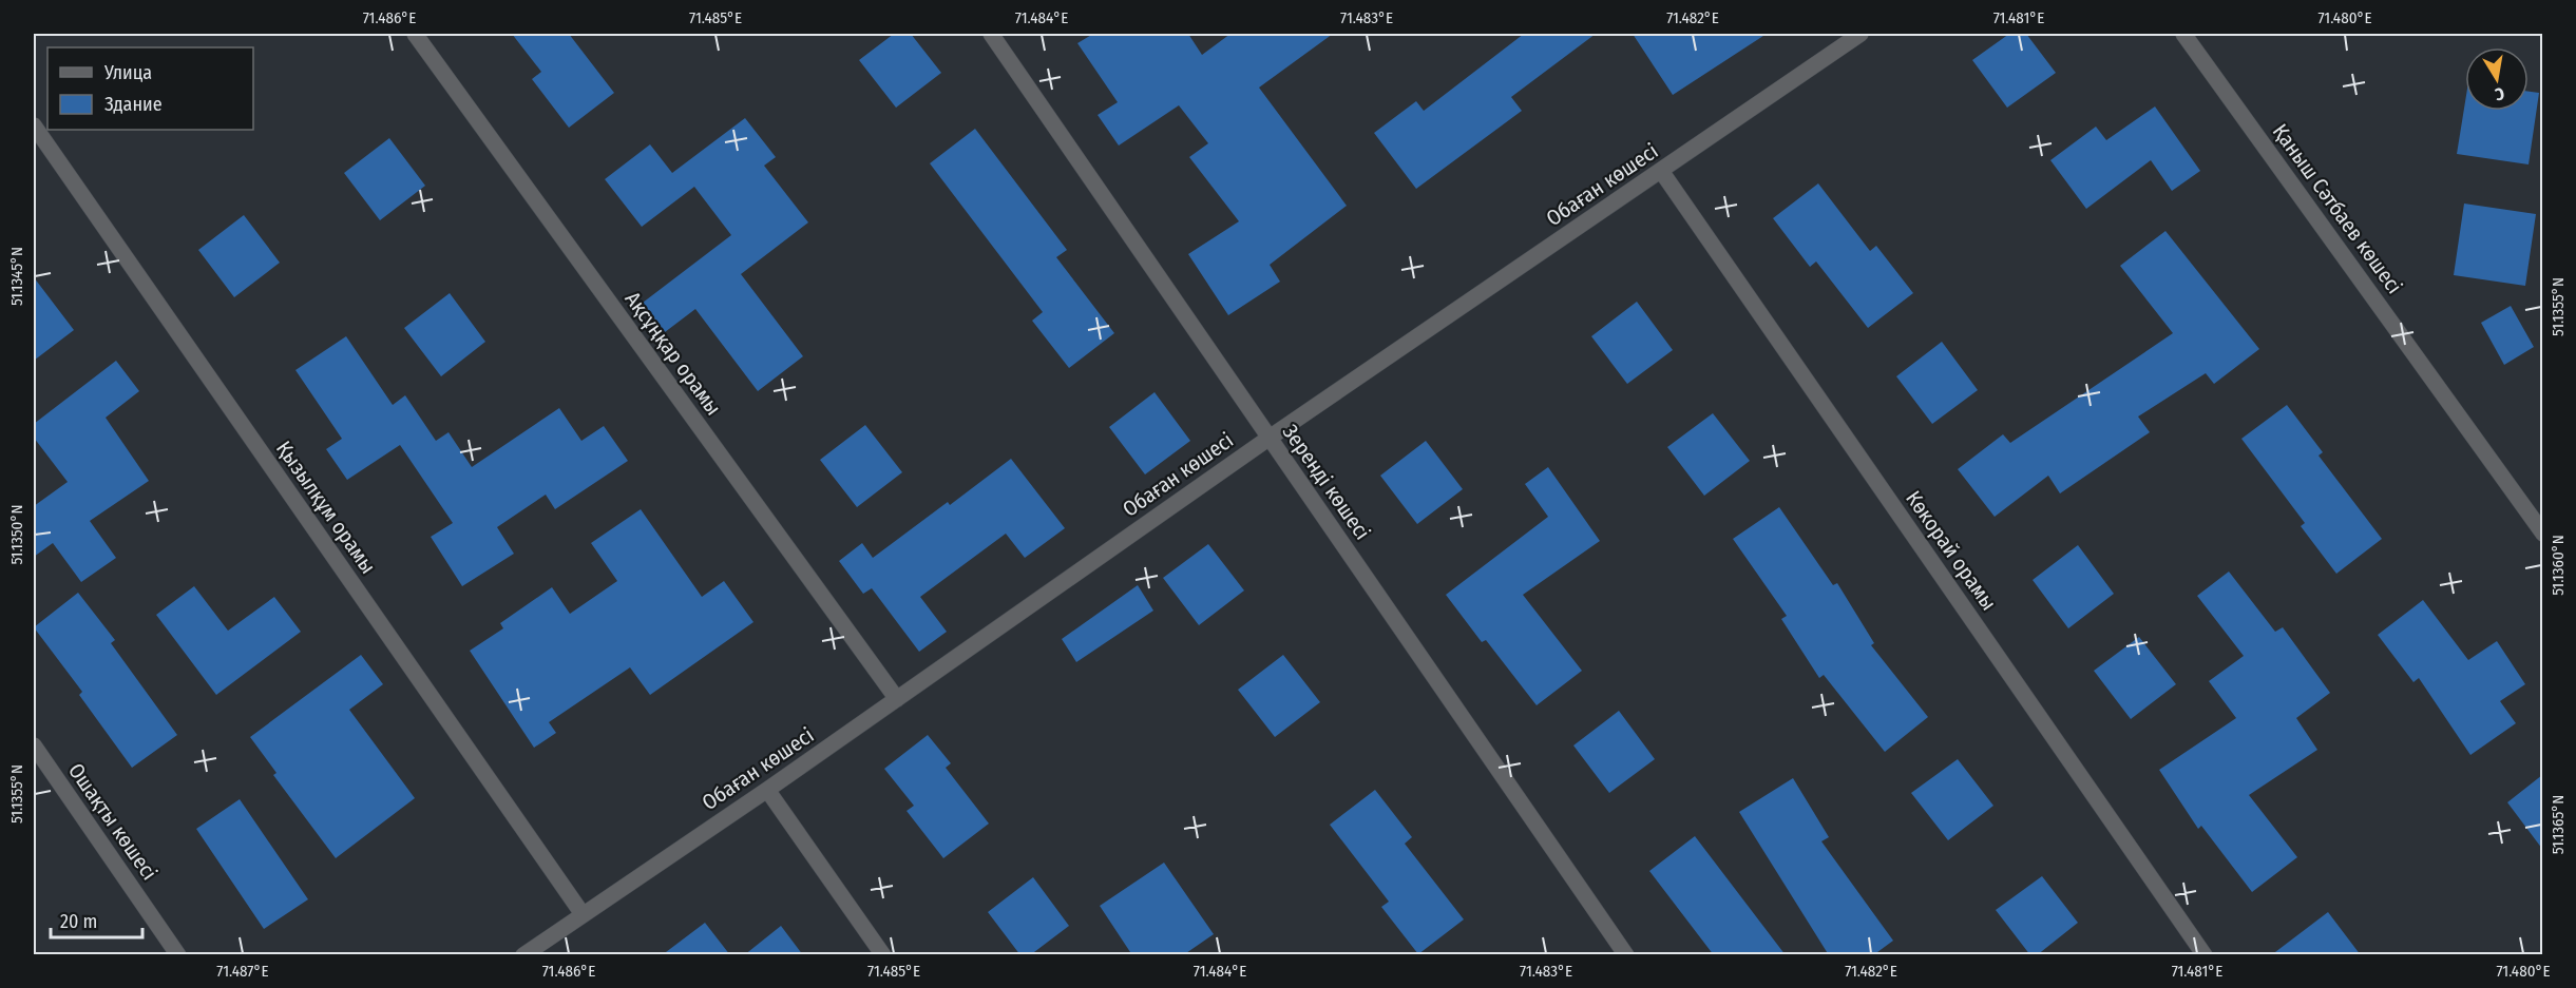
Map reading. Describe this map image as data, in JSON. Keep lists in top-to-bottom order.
{
  "streets": {
    "street": [
      "Обаған көшесі",
      "Қаныш Сәтбаев көшесі",
      "Ақсұңқар орамы",
      "Зеренді көшесі",
      "Қызылқұм орамы",
      "Көкорай орамы",
      "Ошақты көшесі"
    ]
  },
  "crossings": [
    ["Обаған көшесі", "Ақсұңқар орамы"],
    ["Обаған көшесі", "Зеренді көшесі"],
    ["Обаған көшесі", "Қызылқұм орамы"],
    ["Обаған көшесі", "Көкорай орамы"]
  ],
  "legend": ["Улица", "Здание"],
  "scale_bar": "20 m",
  "north": "bottom",
  "coordinates": [
    "71.486°E",
    "71.485°E",
    "71.484°E",
    "71.483°E",
    "71.482°E",
    "71.481°E",
    "71.480°E",
    "51.1345°N",
    "51.1355°N",
    "51.1350°N",
    "51.1360°N",
    "51.1365°N",
    "71.487°E"
  ]
}
